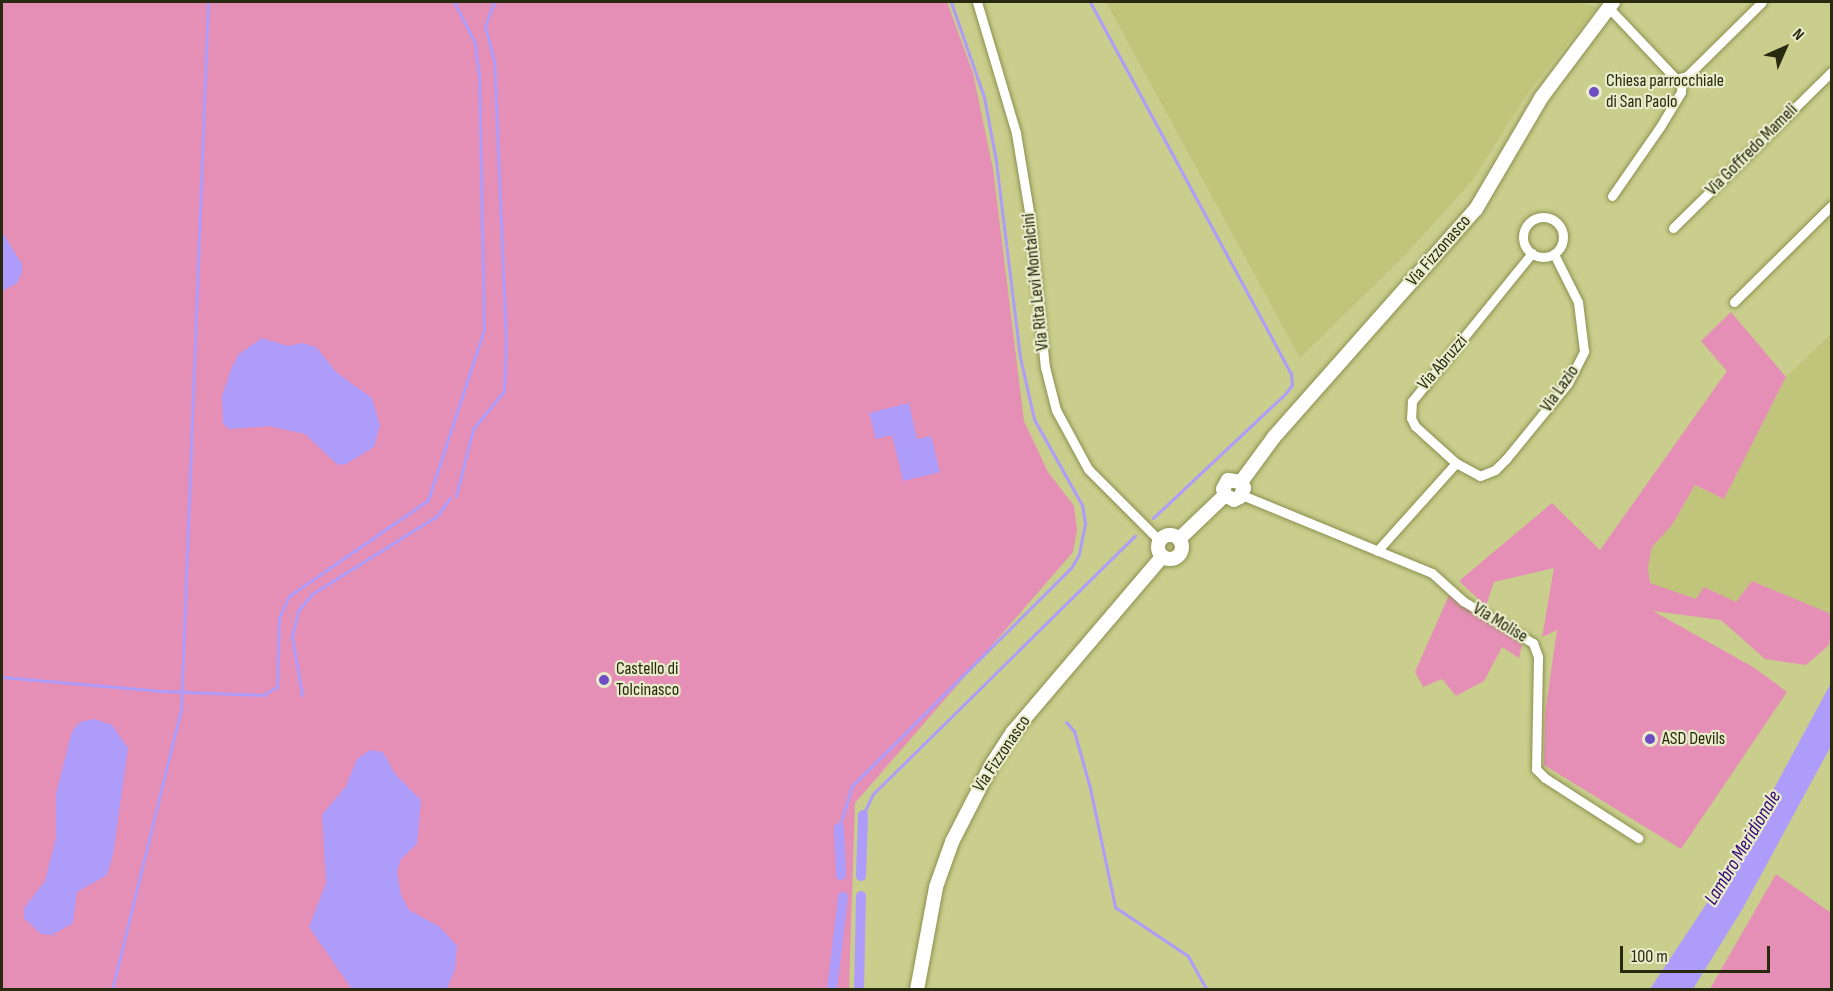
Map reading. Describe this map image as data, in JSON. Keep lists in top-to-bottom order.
{
  "streets": {
    "main road": ["Via Fizzonasco"],
    "street": [
      "Via Goffredo Mameli",
      "Via Rita Levi Montalcini",
      "Via Abruzzi",
      "Via Lazio",
      "Via Molise"
    ]
  },
  "crossings": [
    ["Via Fizzonasco", "Via Rita Levi Montalcini"],
    ["Via Fizzonasco", "Via Molise"],
    ["Via Abruzzi", "Via Lazio"]
  ],
  "water": ["Lambro Meridionale"],
  "places": ["Chiesa parrocchiale di San Paolo", "Castello di Tolcinasco", "ASD Devils"],
  "scale_bar": "100 m",
  "north": "top right"
}
